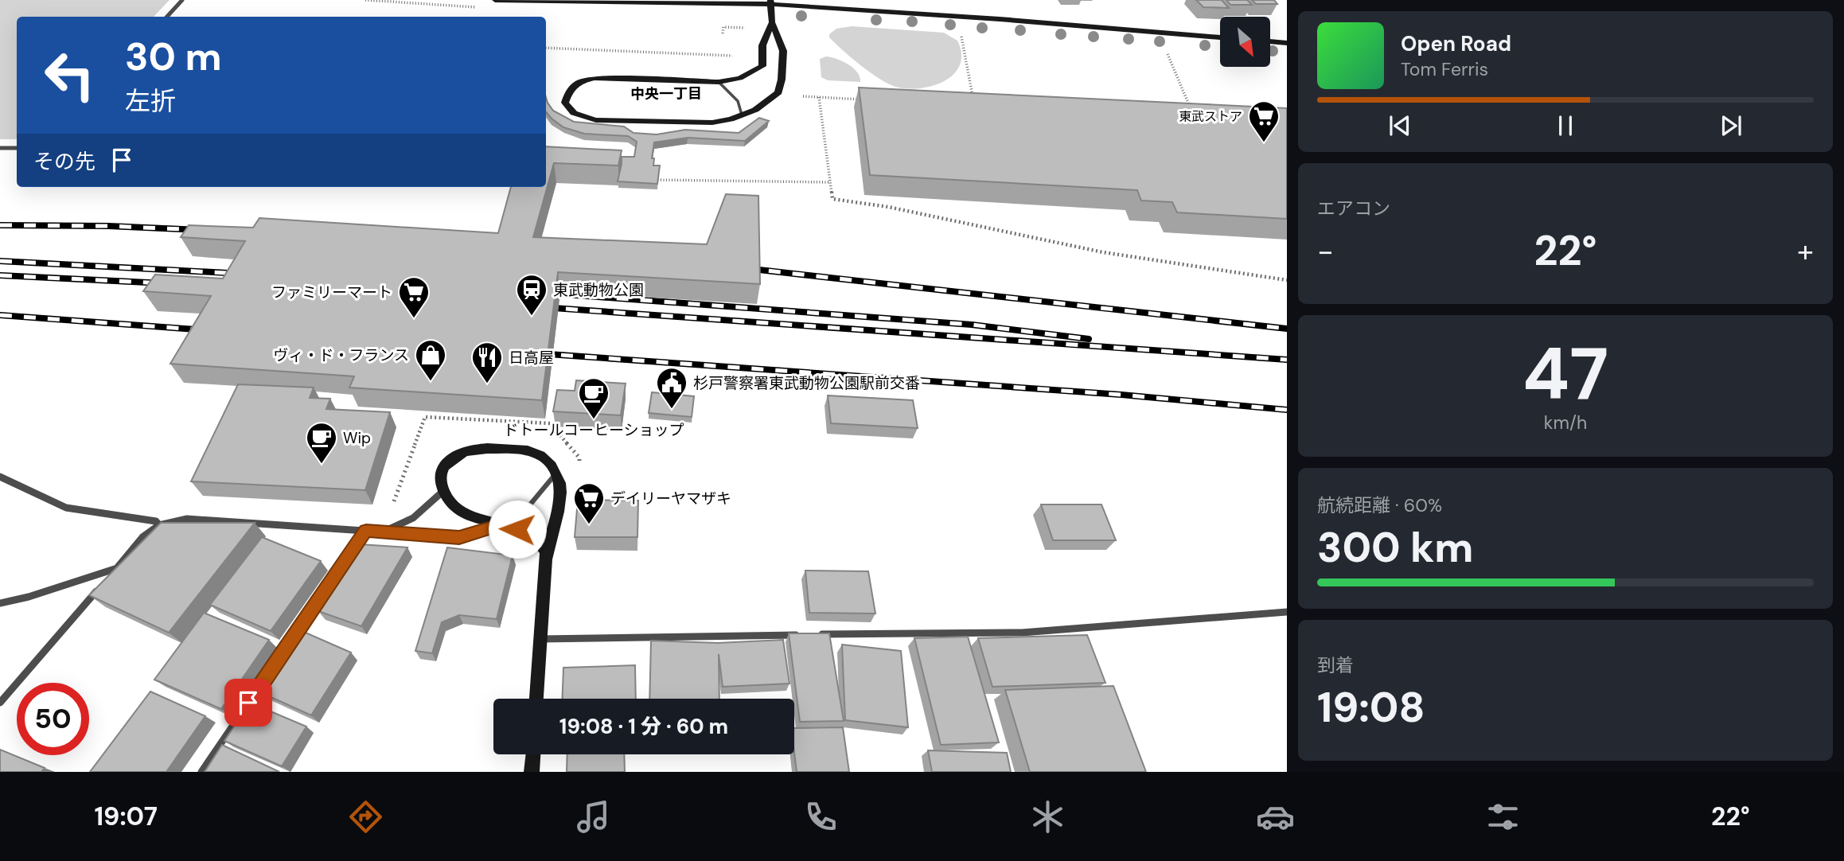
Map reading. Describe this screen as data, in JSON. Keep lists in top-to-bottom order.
{
  "districts": ["中央一丁目"],
  "places": {
    "supermarket": ["東武ストア", "ファミリーマート", "デイリーヤマザキ"],
    "station": ["東武動物公園"],
    "shop": ["ヴィ・ド・フランス"],
    "restaurant": ["日高屋"],
    "public building": ["杉戸警察署東武動物公園駅前交番"],
    "cafe": ["ドトールコーヒーショップ", "Wip"]
  },
  "north": "bottom right",
  "page": {
    "turn": ["30 m", "左折"],
    "song": ["Open Road", "Tom Ferris"],
    "then": "その先",
    "tile": [
      "エアコン",
      ["47", "km/h"],
      ["航続距離 · 60%", "300 km"],
      ["到着", "19:08"]
    ],
    "heat": ["−", "22°", "+"],
    "limit": "50",
    "trip": "19:08 · 1 分 · 60 m",
    "tabs": ["19:07", "22°"]
  }
}
